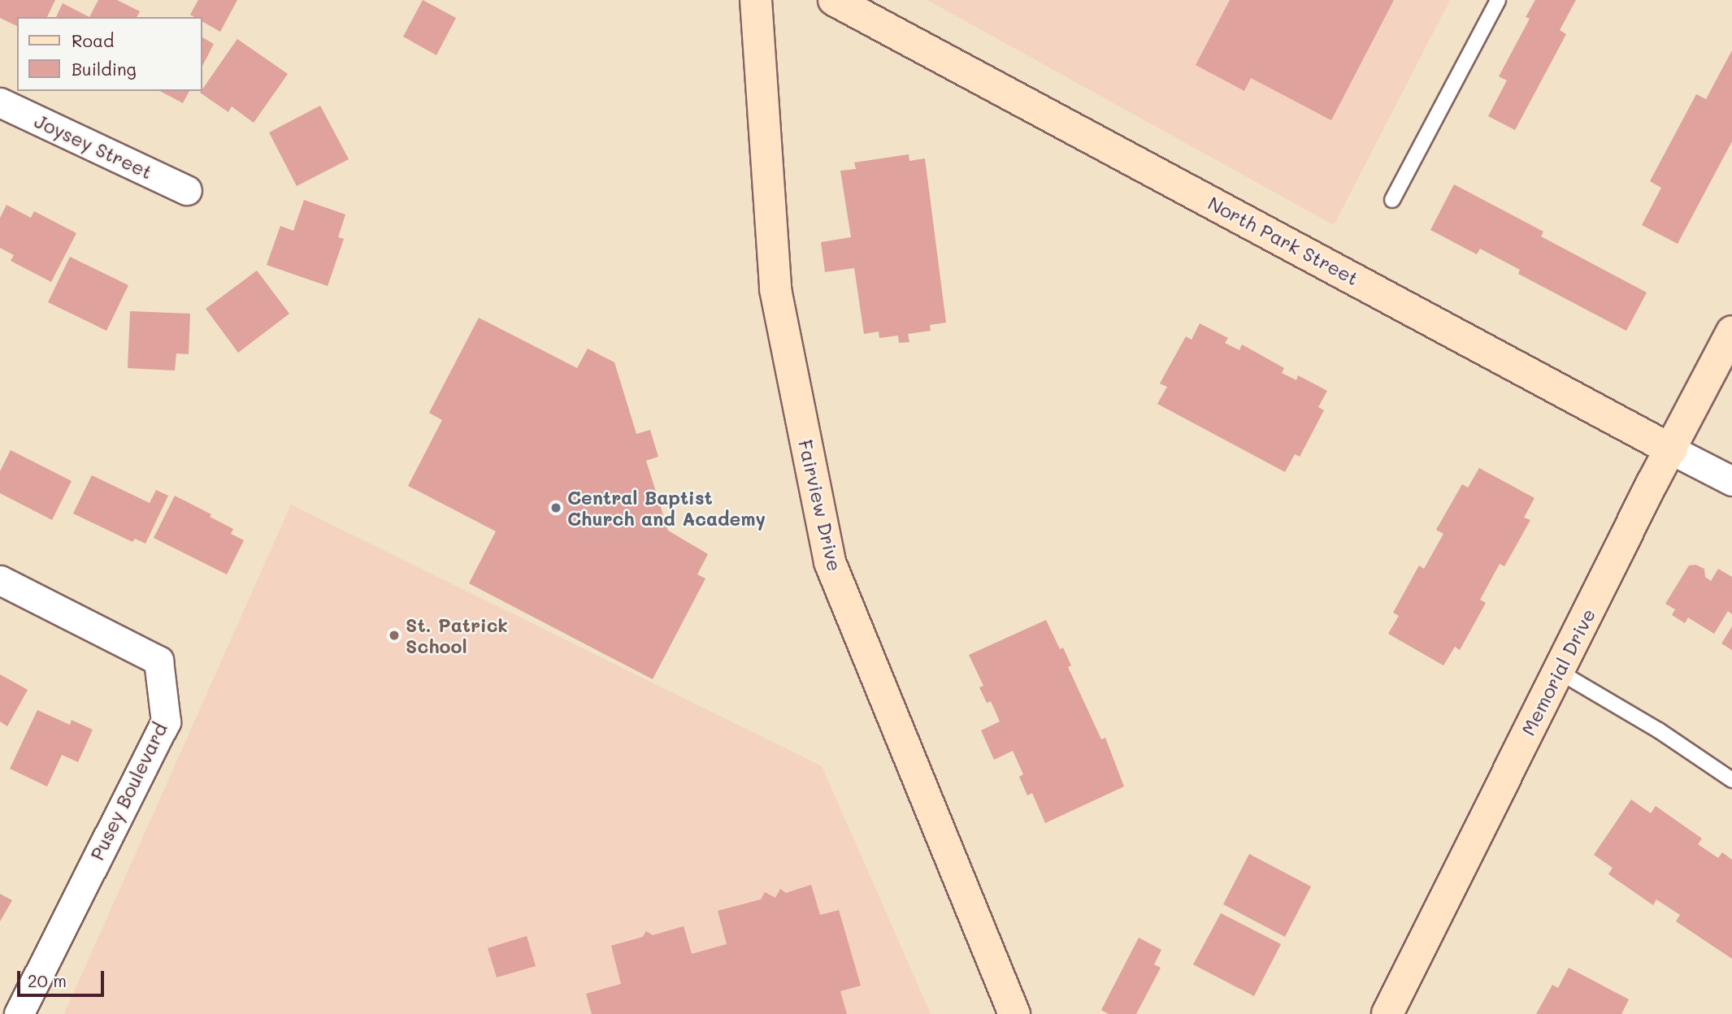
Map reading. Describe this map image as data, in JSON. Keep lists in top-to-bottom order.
{
  "streets": {
    "main road": ["North Park Street", "Fairview Drive", "Memorial Drive"],
    "street": ["Joysey Street", "Pusey Boulevard"]
  },
  "crossings": [
    ["North Park Street", "Memorial Drive"]
  ],
  "places": ["Central Baptist Church and Academy", "St. Patrick School"],
  "legend": ["Road", "Building"],
  "scale_bar": "20 m"
}
